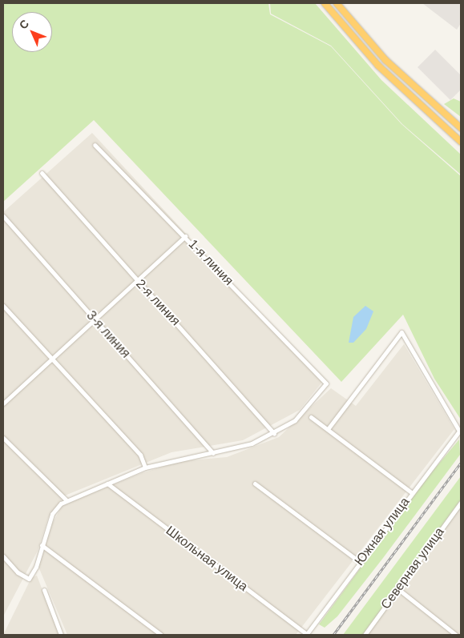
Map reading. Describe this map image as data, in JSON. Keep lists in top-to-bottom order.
{
  "streets": {
    "street": [
      "1-я линия",
      "2-я линия",
      "3-я линия",
      "Южная улица",
      "Школьная улица",
      "Северная улица"
    ]
  },
  "crossings": [
    ["1-я линия", "2-я линия"],
    ["Южная улица", "Школьная улица"]
  ],
  "north": "top left"
}
